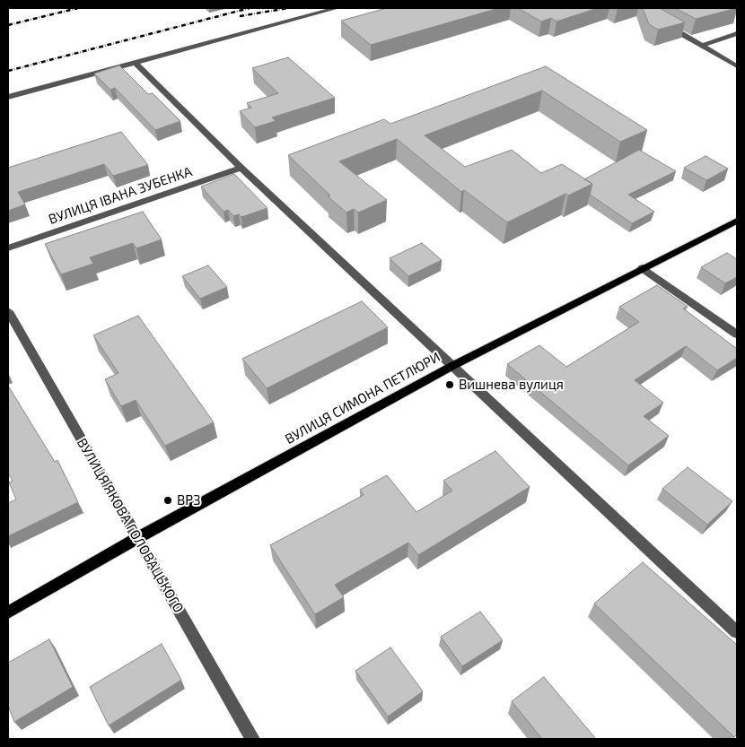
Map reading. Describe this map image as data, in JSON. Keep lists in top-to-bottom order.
{
  "streets": {
    "main road": ["ВУЛИЦЯ СИМОНА ПЕТЛЮРИ"],
    "street": ["ВУЛИЦЯ ІВАНА ЗУБЕНКА", "ВУЛИЦЯ ЯКОВА ГОЛОВАЦЬКОГО"]
  },
  "crossings": [
    ["ВУЛИЦЯ СИМОНА ПЕТЛЮРИ", "ВУЛИЦЯ ЯКОВА ГОЛОВАЦЬКОГО"]
  ],
  "places": ["Вишнева вулиця", "ВРЗ"]
}
